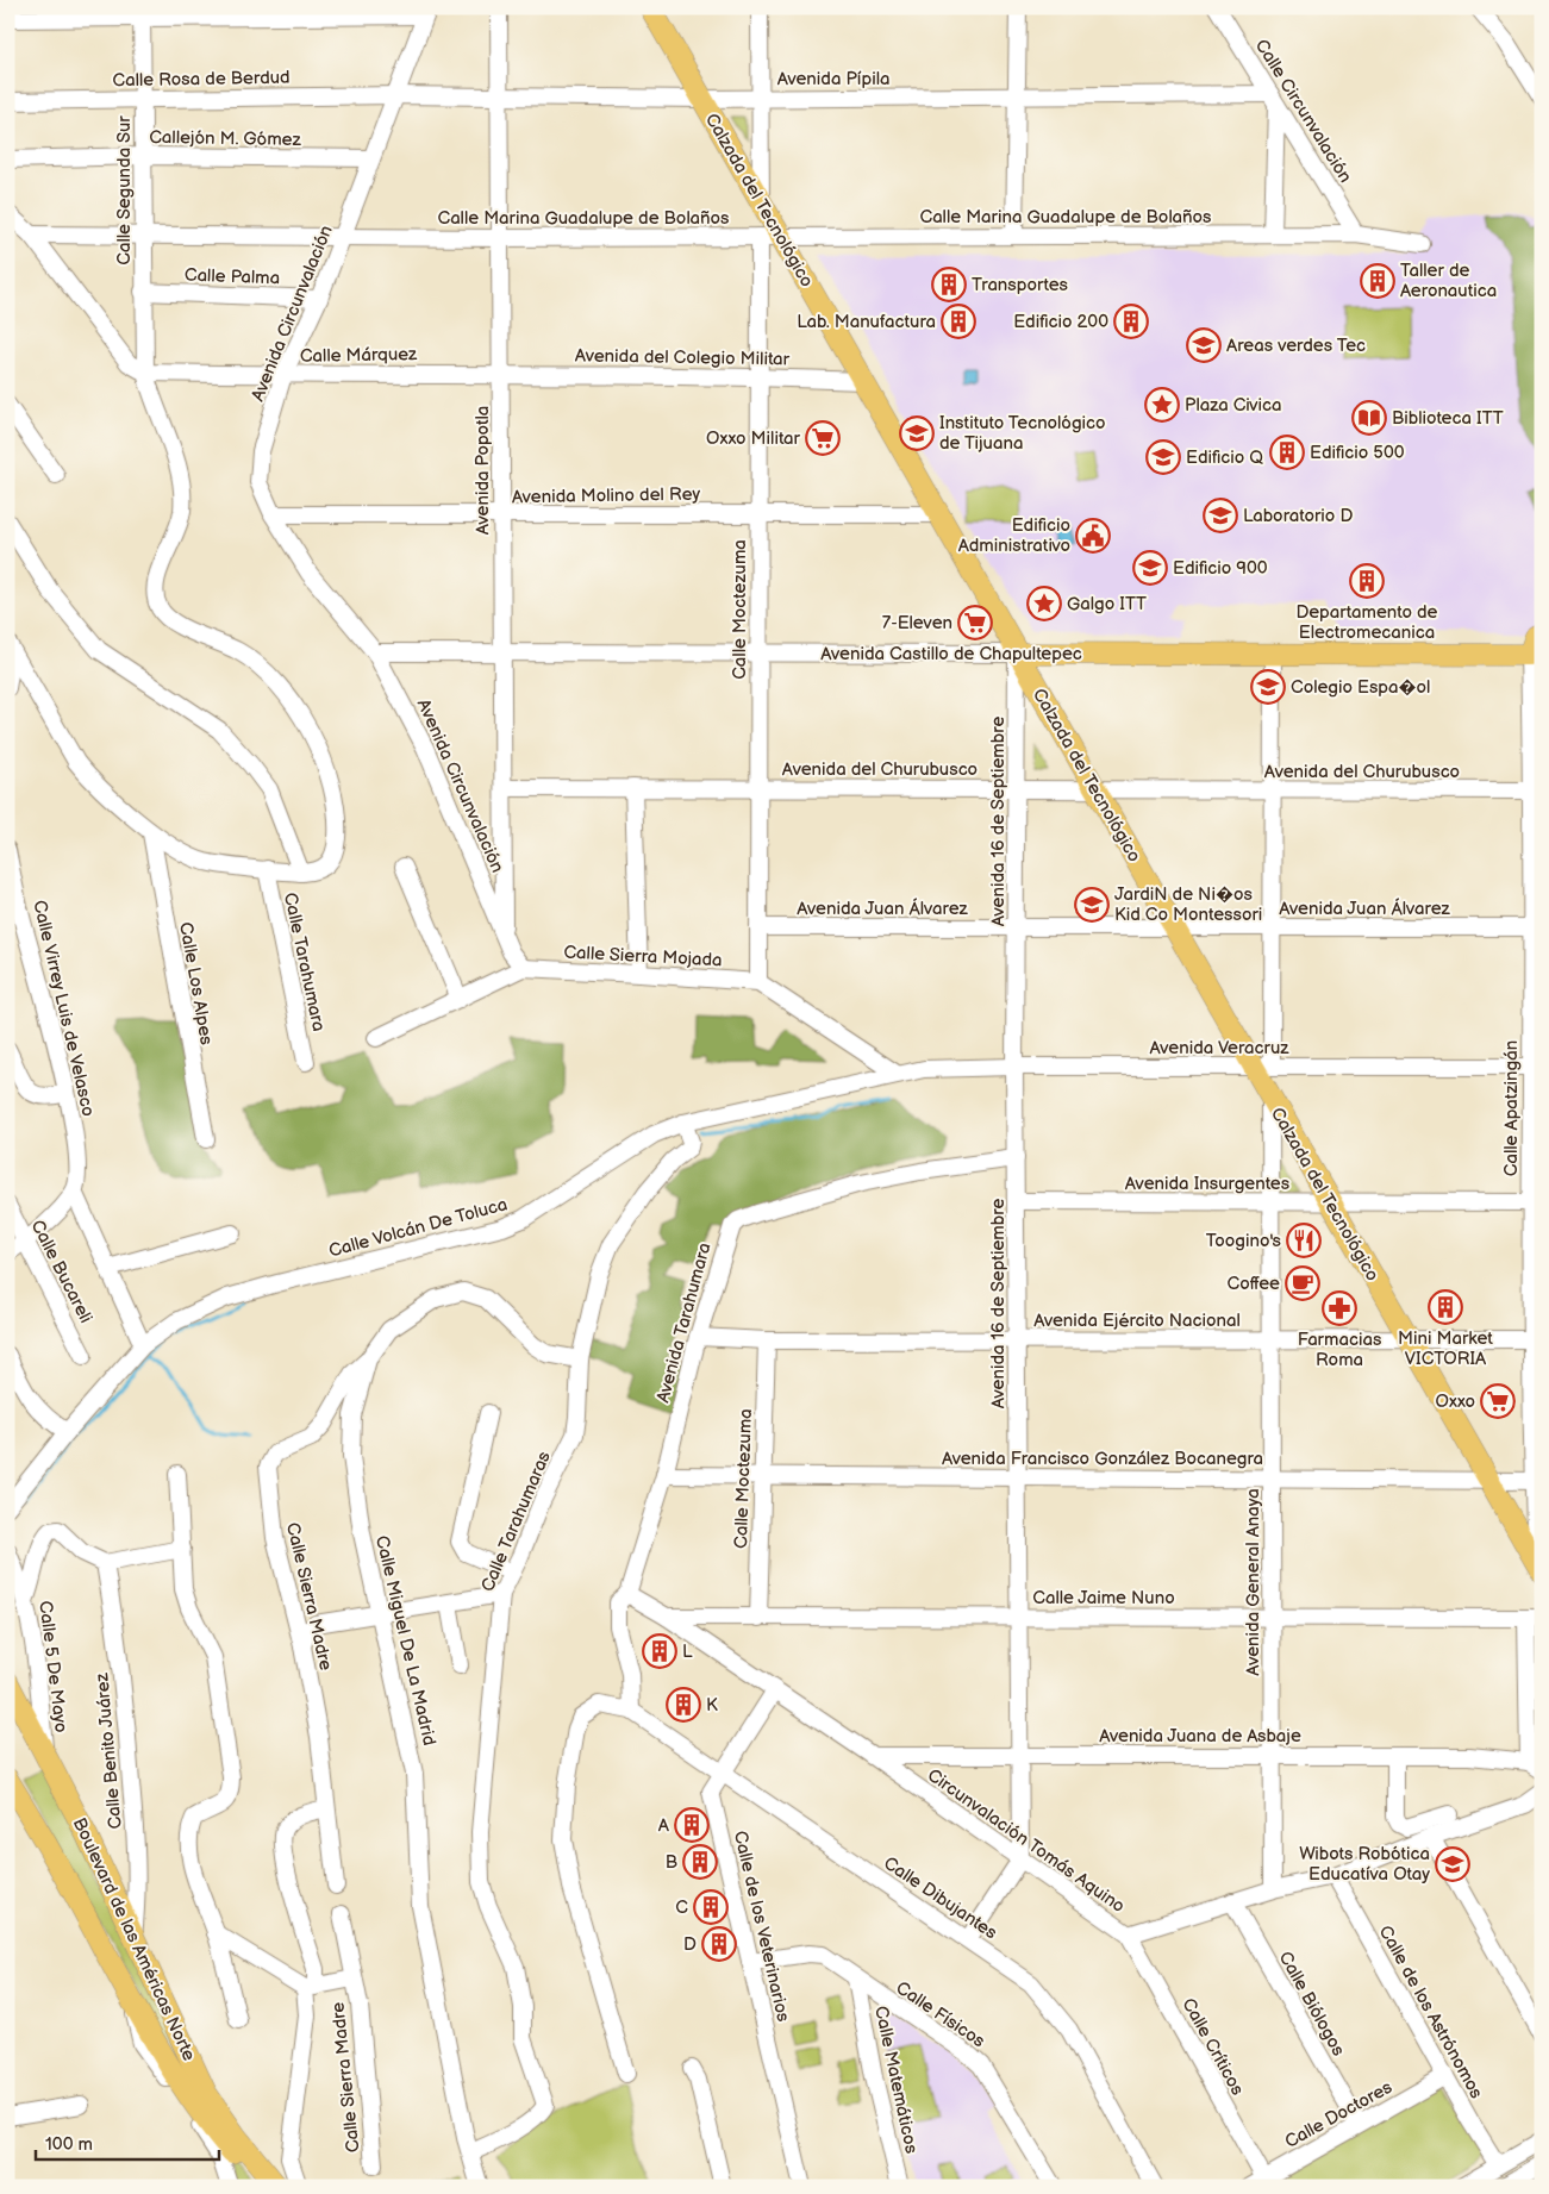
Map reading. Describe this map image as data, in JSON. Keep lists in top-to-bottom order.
{
  "streets": {
    "main road": ["Calzada del Tecnológico", "Avenida Castillo de Chapultepec", "Boulevard de las Américas Norte"],
    "street": [
      "Calle Rosa de Berdud",
      "Avenida Pípila",
      "Calle Circunvalación",
      "Callejón M. Gómez",
      "Calle Segunda Sur",
      "Calle Marina Guadalupe de Bolaños",
      "Calle Palma",
      "Avenida Circunvalación",
      "Calle Márquez",
      "Avenida del Colegio Militar",
      "Avenida Popotla",
      "Avenida Molino del Rey",
      "Calle Moctezuma",
      "Avenida del Churubusco",
      "Avenida 16 de Septiembre",
      "Avenida Juan Álvarez",
      "Calle Sierra Mojada",
      "Calle Tarahumara",
      "Calle Los Alpes",
      "Calle Virrey Luis de Velasco",
      "Avenida Veracruz",
      "Calle Apatzingán",
      "Avenida Insurgentes",
      "Calle Volcán De Toluca",
      "Calle Bucareli",
      "Avenida Ejército Nacional",
      "Avenida Tarahumara",
      "Avenida Francisco González Bocanegra",
      "Calle Tarahumaras",
      "Avenida General Anaya",
      "Calle Sierra Madre",
      "Calle Jaime Nuno",
      "Calle Miguel De La Madrid",
      "Calle 5 De Mayo",
      "Avenida Juana de Asbaje",
      "Calle Benito Juárez",
      "Circunvalación Tomás Aquino",
      "Calle Dibujantes",
      "Calle de los Veterinarios",
      "Calle Biólogos",
      "Calle de los Astrónomos",
      "Calle Físicos",
      "Calle Críticos",
      "Calle Matemáticos",
      "Calle Doctores"
    ]
  },
  "crossings": [
    ["Calle Rosa de Berdud", "Avenida Pípila"],
    ["Calle Rosa de Berdud", "Calle Segunda Sur"],
    ["Calle Rosa de Berdud", "Avenida Circunvalación"],
    ["Avenida Pípila", "Calle Circunvalación"],
    ["Avenida Pípila", "Calzada del Tecnológico"],
    ["Avenida Pípila", "Avenida Circunvalación"],
    ["Avenida Pípila", "Avenida Popotla"],
    ["Calle Circunvalación", "Calle Marina Guadalupe de Bolaños"],
    ["Callejón M. Gómez", "Calle Segunda Sur"],
    ["Callejón M. Gómez", "Avenida Circunvalación"],
    ["Calle Segunda Sur", "Calle Marina Guadalupe de Bolaños"],
    ["Calle Segunda Sur", "Calle Palma"],
    ["Calle Segunda Sur", "Calle Márquez"],
    ["Calzada del Tecnológico", "Calle Marina Guadalupe de Bolaños"],
    ["Calzada del Tecnológico", "Avenida del Colegio Militar"],
    ["Calzada del Tecnológico", "Avenida Molino del Rey"],
    ["Calzada del Tecnológico", "Avenida Castillo de Chapultepec"],
    ["Calzada del Tecnológico", "Avenida del Churubusco"],
    ["Calzada del Tecnológico", "Avenida 16 de Septiembre"],
    ["Calzada del Tecnológico", "Avenida Juan Álvarez"],
    ["Calzada del Tecnológico", "Avenida Veracruz"],
    ["Calzada del Tecnológico", "Calle Apatzingán"],
    ["Calzada del Tecnológico", "Avenida Insurgentes"],
    ["Calzada del Tecnológico", "Avenida Ejército Nacional"],
    ["Calzada del Tecnológico", "Avenida Francisco González Bocanegra"],
    ["Calzada del Tecnológico", "Avenida General Anaya"],
    ["Calle Marina Guadalupe de Bolaños", "Avenida Circunvalación"],
    ["Calle Marina Guadalupe de Bolaños", "Avenida Popotla"],
    ["Calle Marina Guadalupe de Bolaños", "Calle Moctezuma"],
    ["Calle Palma", "Avenida Circunvalación"],
    ["Avenida Circunvalación", "Calle Márquez"],
    ["Avenida Circunvalación", "Avenida Popotla"],
    ["Avenida Circunvalación", "Avenida Molino del Rey"],
    ["Avenida Circunvalación", "Avenida Castillo de Chapultepec"],
    ["Avenida Circunvalación", "Calle Sierra Mojada"],
    ["Calle Márquez", "Avenida del Colegio Militar"],
    ["Calle Márquez", "Avenida Popotla"],
    ["Avenida del Colegio Militar", "Avenida Popotla"],
    ["Avenida del Colegio Militar", "Calle Moctezuma"],
    ["Avenida Popotla", "Avenida Molino del Rey"],
    ["Avenida Popotla", "Avenida Castillo de Chapultepec"],
    ["Avenida Popotla", "Avenida del Churubusco"],
    ["Avenida Molino del Rey", "Calle Moctezuma"],
    ["Calle Moctezuma", "Avenida Castillo de Chapultepec"],
    ["Calle Moctezuma", "Avenida del Churubusco"],
    ["Calle Moctezuma", "Avenida Juan Álvarez"],
    ["Calle Moctezuma", "Calle Sierra Mojada"],
    ["Calle Moctezuma", "Avenida Ejército Nacional"],
    ["Calle Moctezuma", "Avenida Francisco González Bocanegra"],
    ["Calle Moctezuma", "Calle Jaime Nuno"],
    ["Avenida Castillo de Chapultepec", "Avenida 16 de Septiembre"],
    ["Avenida Castillo de Chapultepec", "Calle Apatzingán"],
    ["Avenida del Churubusco", "Avenida 16 de Septiembre"],
    ["Avenida del Churubusco", "Calle Apatzingán"],
    ["Avenida 16 de Septiembre", "Avenida Juan Álvarez"],
    ["Avenida 16 de Septiembre", "Avenida Veracruz"],
    ["Avenida 16 de Septiembre", "Avenida Insurgentes"],
    ["Avenida 16 de Septiembre", "Avenida Ejército Nacional"],
    ["Avenida 16 de Septiembre", "Avenida Tarahumara"],
    ["Avenida 16 de Septiembre", "Avenida Francisco González Bocanegra"],
    ["Avenida 16 de Septiembre", "Calle Jaime Nuno"],
    ["Avenida 16 de Septiembre", "Avenida Juana de Asbaje"],
    ["Avenida 16 de Septiembre", "Circunvalación Tomás Aquino"],
    ["Avenida Juan Álvarez", "Calle Apatzingán"],
    ["Calle Sierra Mojada", "Avenida Veracruz"],
    ["Calle Sierra Mojada", "Calle Volcán De Toluca"],
    ["Avenida Veracruz", "Calle Apatzingán"],
    ["Avenida Veracruz", "Calle Volcán De Toluca"],
    ["Calle Apatzingán", "Avenida Insurgentes"],
    ["Calle Apatzingán", "Avenida Ejército Nacional"],
    ["Calle Apatzingán", "Avenida Francisco González Bocanegra"],
    ["Avenida Insurgentes", "Avenida General Anaya"],
    ["Calle Volcán De Toluca", "Calle Tarahumaras"],
    ["Avenida Ejército Nacional", "Avenida Tarahumara"],
    ["Avenida Ejército Nacional", "Avenida General Anaya"],
    ["Avenida Tarahumara", "Avenida Francisco González Bocanegra"],
    ["Avenida Tarahumara", "Circunvalación Tomás Aquino"],
    ["Avenida Tarahumara", "Calle Dibujantes"],
    ["Avenida Francisco González Bocanegra", "Avenida General Anaya"],
    ["Calle Tarahumaras", "Calle Miguel De La Madrid"],
    ["Avenida General Anaya", "Calle Jaime Nuno"],
    ["Avenida General Anaya", "Avenida Juana de Asbaje"],
    ["Avenida General Anaya", "Circunvalación Tomás Aquino"],
    ["Calle Sierra Madre", "Calle Miguel De La Madrid"],
    ["Calle Jaime Nuno", "Circunvalación Tomás Aquino"],
    ["Calle 5 De Mayo", "Boulevard de las Américas Norte"],
    ["Avenida Juana de Asbaje", "Circunvalación Tomás Aquino"],
    ["Calle Benito Juárez", "Boulevard de las Américas Norte"],
    ["Circunvalación Tomás Aquino", "Calle de los Veterinarios"],
    ["Circunvalación Tomás Aquino", "Calle Biólogos"],
    ["Circunvalación Tomás Aquino", "Calle de los Astrónomos"],
    ["Circunvalación Tomás Aquino", "Calle Críticos"],
    ["Calle Dibujantes", "Calle de los Veterinarios"],
    ["Calle de los Veterinarios", "Calle Físicos"],
    ["Calle Biólogos", "Calle Doctores"],
    ["Calle de los Astrónomos", "Calle Doctores"],
    ["Calle Físicos", "Calle Matemáticos"],
    ["Calle Críticos", "Calle Doctores"]
  ],
  "places": {
    "building": [
      "Taller de Aeronautica",
      "Transportes",
      "Lab. Manufactura",
      "Edificio 200",
      "Edificio 500",
      "Departamento de Electromecanica",
      "Mini Market VICTORIA",
      "L",
      "K",
      "A",
      "B",
      "C",
      "D"
    ],
    "school or university": [
      "Areas verdes Tec",
      "Instituto Tecnológico de Tijuana",
      "Edificio Q",
      "Laboratorio D",
      "Edificio 900",
      "Colegio Espa�ol",
      "JardiN de Ni�os Kid Co Montessori",
      "Wibots Robótica Educatíva Otay"
    ],
    "place": ["Plaza Civica", "Galgo ITT"],
    "library": ["Biblioteca ITT"],
    "supermarket": ["Oxxo Militar", "7-Eleven", "Oxxo"],
    "public building": ["Edificio Administrativo"],
    "restaurant": ["Toogino's"],
    "cafe": ["Coffee"],
    "pharmacy": ["Farmacias Roma"]
  },
  "scale_bar": "100 m"
}
